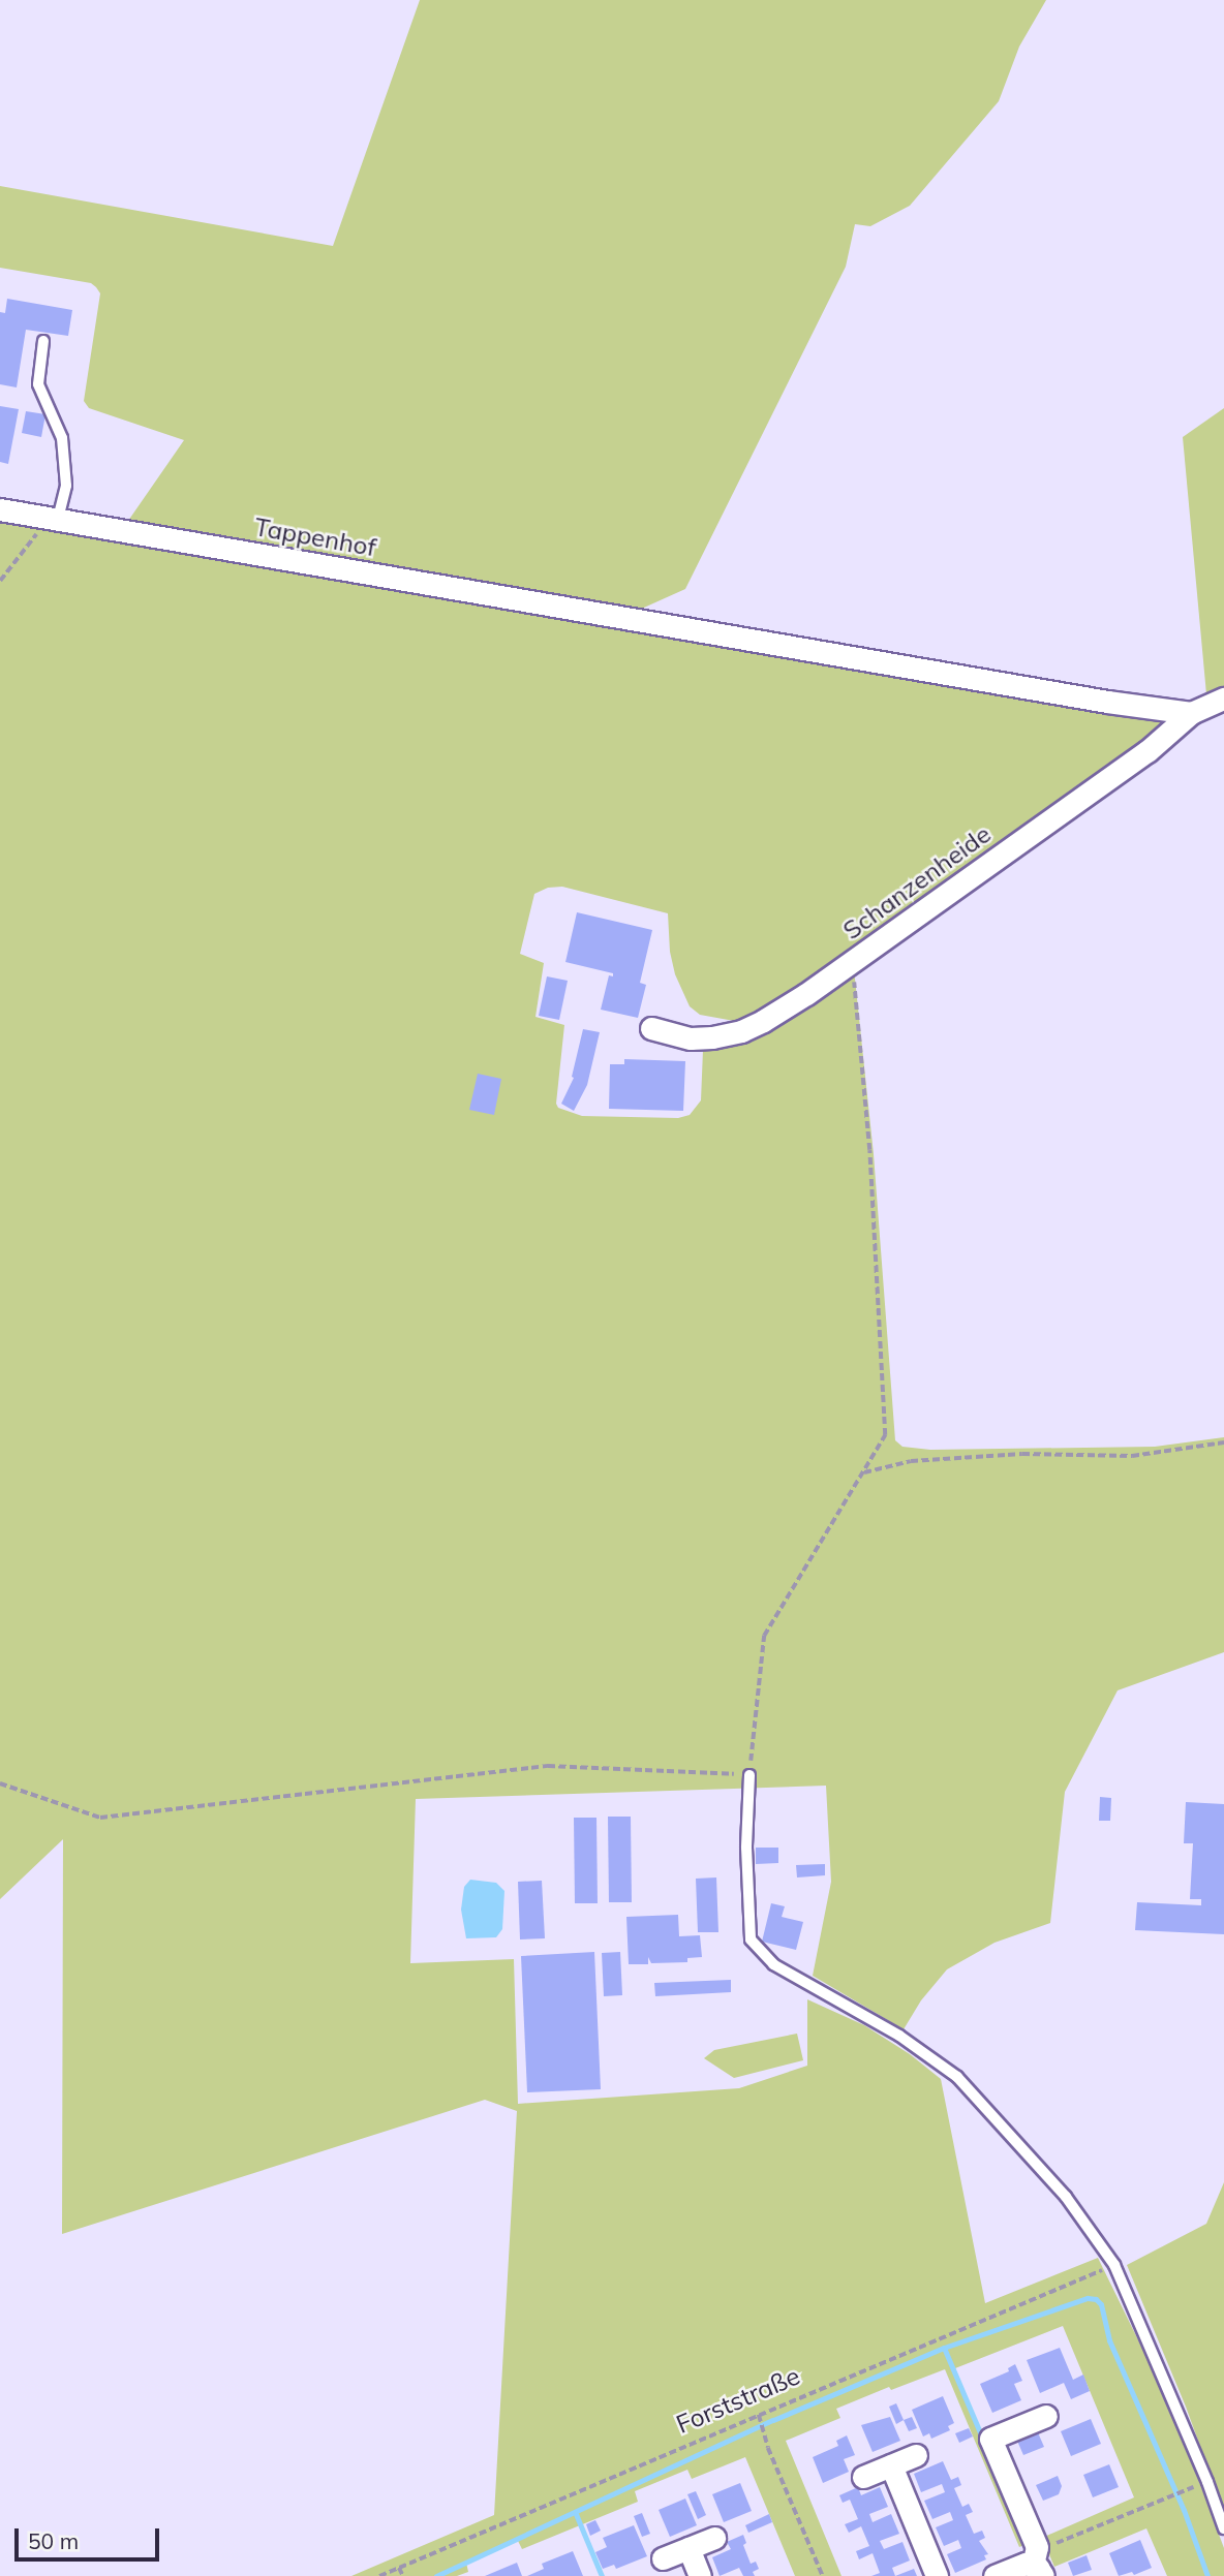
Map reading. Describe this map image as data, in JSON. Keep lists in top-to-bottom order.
{
  "streets": {
    "street": ["Tappenhof", "Schanzenheide"],
    "path": ["Forststraße"]
  },
  "crossings": [
    ["Tappenhof", "Schanzenheide"]
  ],
  "scale_bar": "50 m"
}
